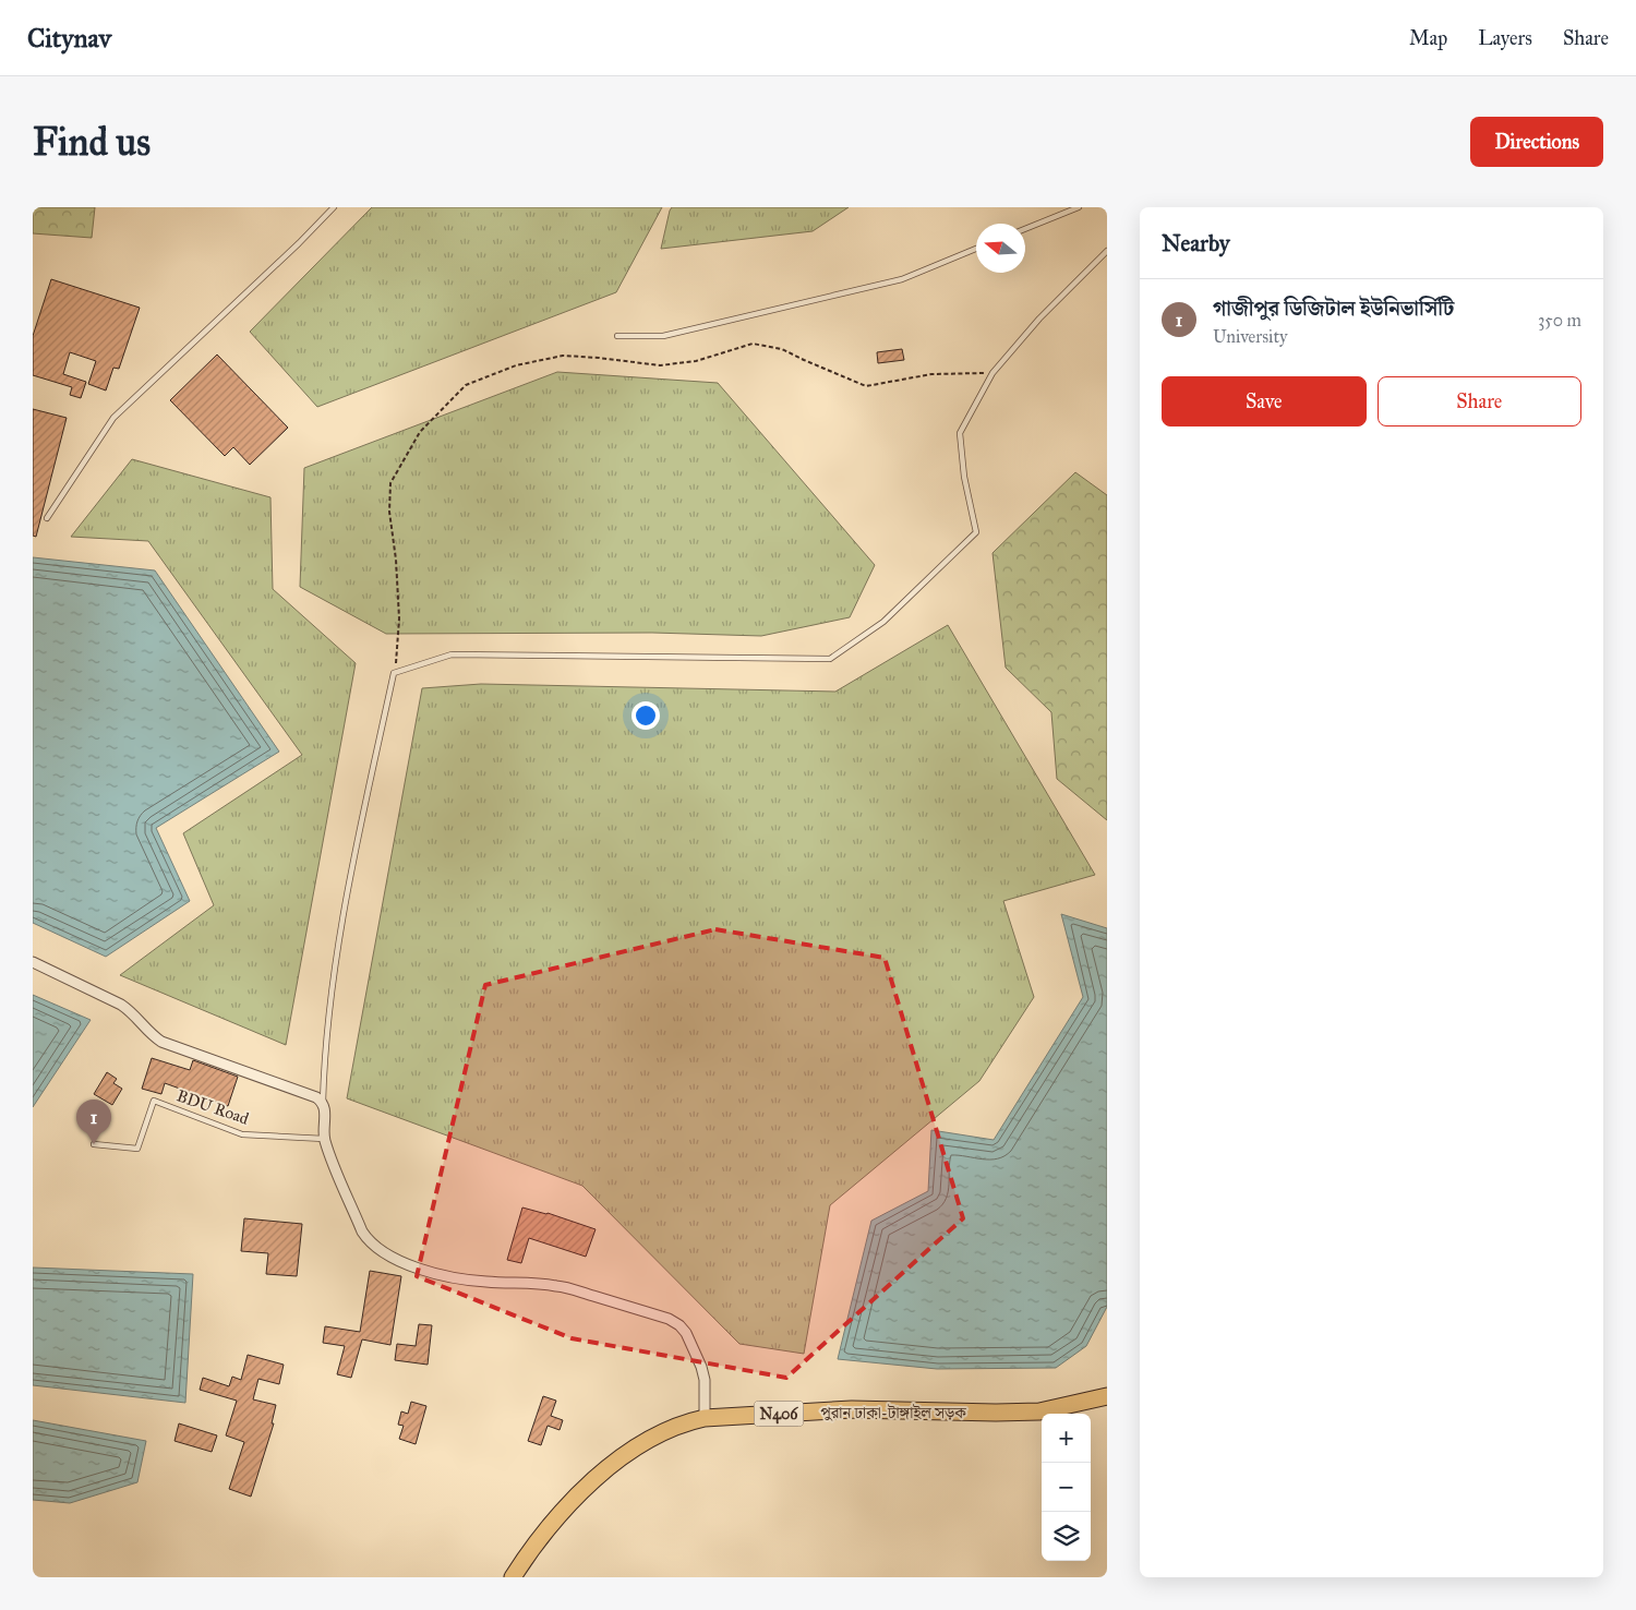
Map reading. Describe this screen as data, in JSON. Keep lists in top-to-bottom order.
{
  "streets": {
    "highway": ["পুরান ঢাকা-টাঙ্গাইল সড়ক", "N406"],
    "lane": ["BDU Road"]
  },
  "north": "left",
  "page": {
    "header": "Citynav",
    "nav": ["Map", "Layers", "Share"],
    "buttons": [
      "Directions",
      ["Save", "Share"]
    ],
    "title": "Find us",
    "heading": "Nearby",
    "list": [
      {
        "mark": "1",
        "name": "গাজীপুর ডিজিটাল ইউনিভার্সিটি",
        "note": "University",
        "value": "350 m"
      }
    ],
    "pins": "1",
    "map_buttons": ["+", "−"]
  }
}
